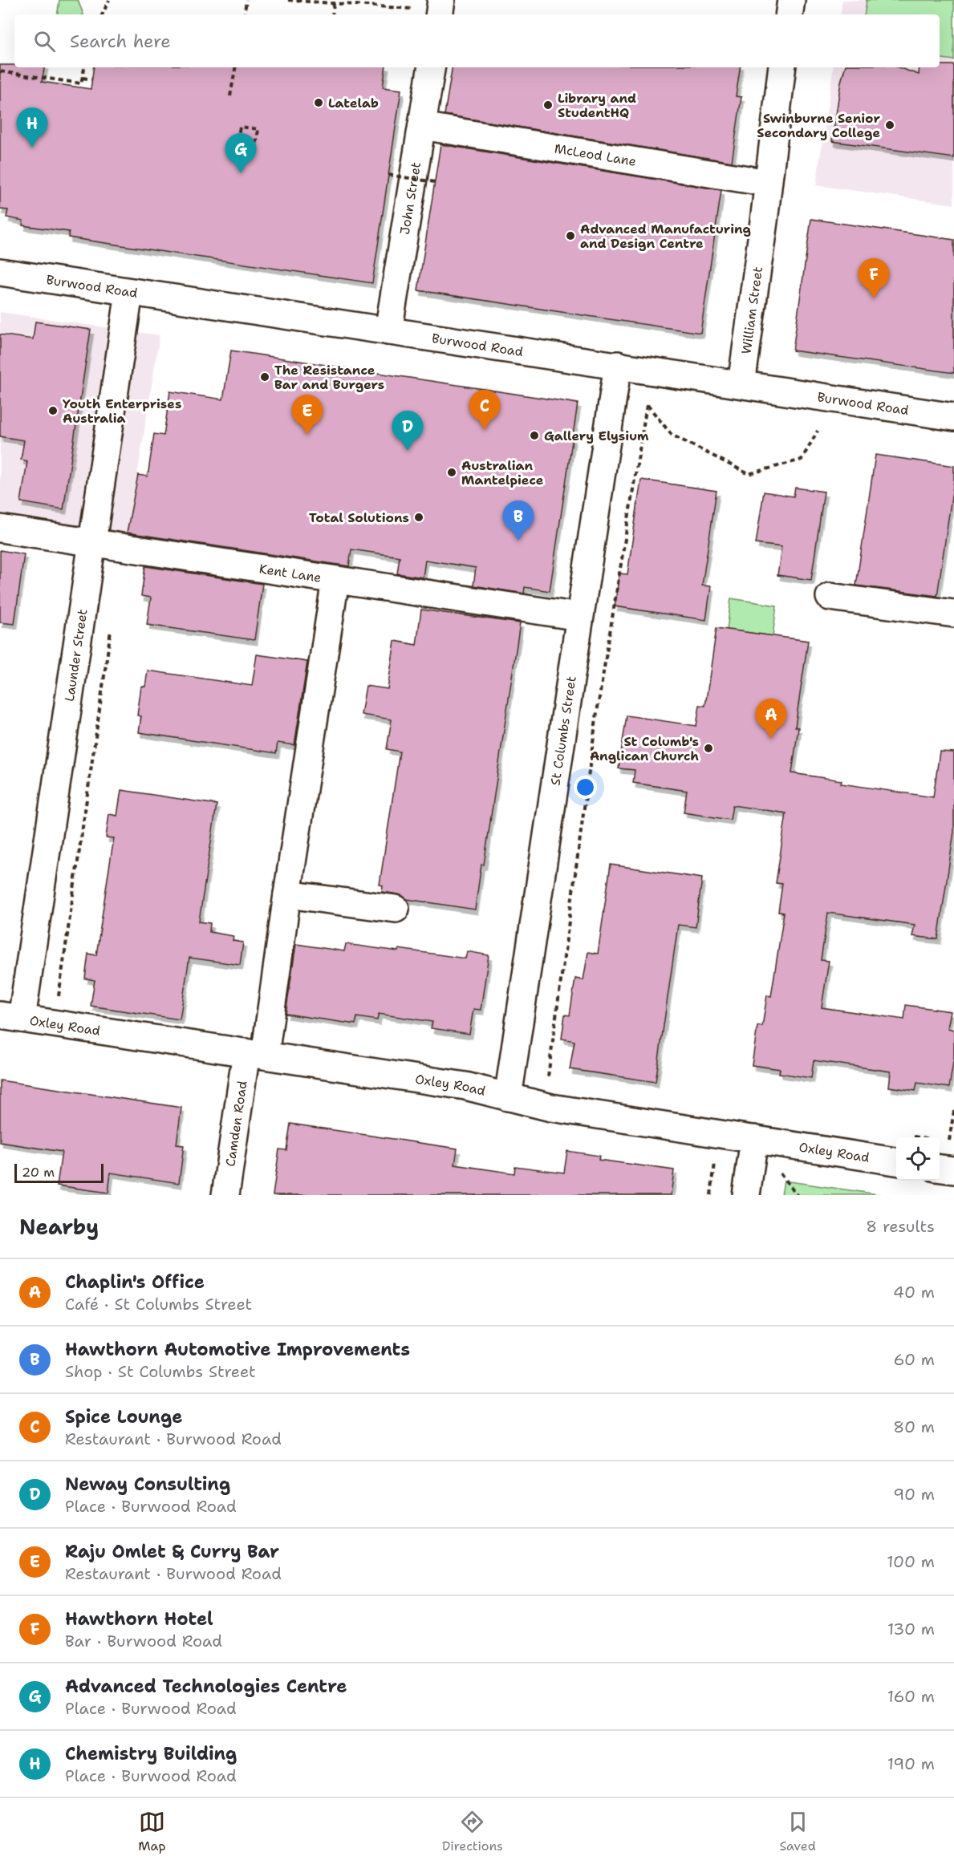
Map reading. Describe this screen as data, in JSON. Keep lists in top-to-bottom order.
{
  "streets": {
    "street": [
      "McLeod Lane",
      "John Street",
      "Burwood Road",
      "William Street",
      "Kent Lane",
      "Launder Street",
      "St Columbs Street",
      "Oxley Road",
      "Camden Road"
    ]
  },
  "crossings": [
    ["McLeod Lane", "John Street"],
    ["McLeod Lane", "William Street"],
    ["John Street", "Burwood Road"],
    ["Burwood Road", "William Street"],
    ["Burwood Road", "Launder Street"],
    ["Burwood Road", "St Columbs Street"],
    ["Kent Lane", "Launder Street"],
    ["Kent Lane", "St Columbs Street"],
    ["Kent Lane", "Camden Road"],
    ["Launder Street", "Oxley Road"],
    ["St Columbs Street", "Oxley Road"],
    ["Oxley Road", "Camden Road"]
  ],
  "places": [
    "Latelab",
    "Library and StudentHQ",
    "Swinburne Senior Secondary College",
    "Advanced Manufacturing and Design Centre",
    "The Resistance Bar and Burgers",
    "Youth Enterprises Australia",
    "Gallery Elysium",
    "Australian Mantelpiece",
    "Total Solutions",
    "St Columb's Anglican Church"
  ],
  "scale_bar": "20 m",
  "page": {
    "search": "Search here",
    "pins": [
      "H",
      "G",
      "F",
      "C",
      "E",
      "D",
      "B",
      "A"
    ],
    "scale": "20 m",
    "heading": ["Nearby", "8 results"],
    "list": [
      {
        "mark": "A",
        "name": "Chaplin's Office",
        "note": "Café · St Columbs Street",
        "value": "40 m"
      },
      {
        "mark": "B",
        "name": "Hawthorn Automotive Improvements",
        "note": "Shop · St Columbs Street",
        "value": "60 m"
      },
      {
        "mark": "C",
        "name": "Spice Lounge",
        "note": "Restaurant · Burwood Road",
        "value": "80 m"
      },
      {
        "mark": "D",
        "name": "Neway Consulting",
        "note": "Place · Burwood Road",
        "value": "90 m"
      },
      {
        "mark": "E",
        "name": "Raju Omlet & Curry Bar",
        "note": "Restaurant · Burwood Road",
        "value": "100 m"
      },
      {
        "mark": "F",
        "name": "Hawthorn Hotel",
        "note": "Bar · Burwood Road",
        "value": "130 m"
      },
      {
        "mark": "G",
        "name": "Advanced Technologies Centre",
        "note": "Place · Burwood Road",
        "value": "160 m"
      },
      {
        "mark": "H",
        "name": "Chemistry Building",
        "note": "Place · Burwood Road",
        "value": "190 m"
      }
    ],
    "nav": ["Map", "Directions", "Saved"]
  }
}
